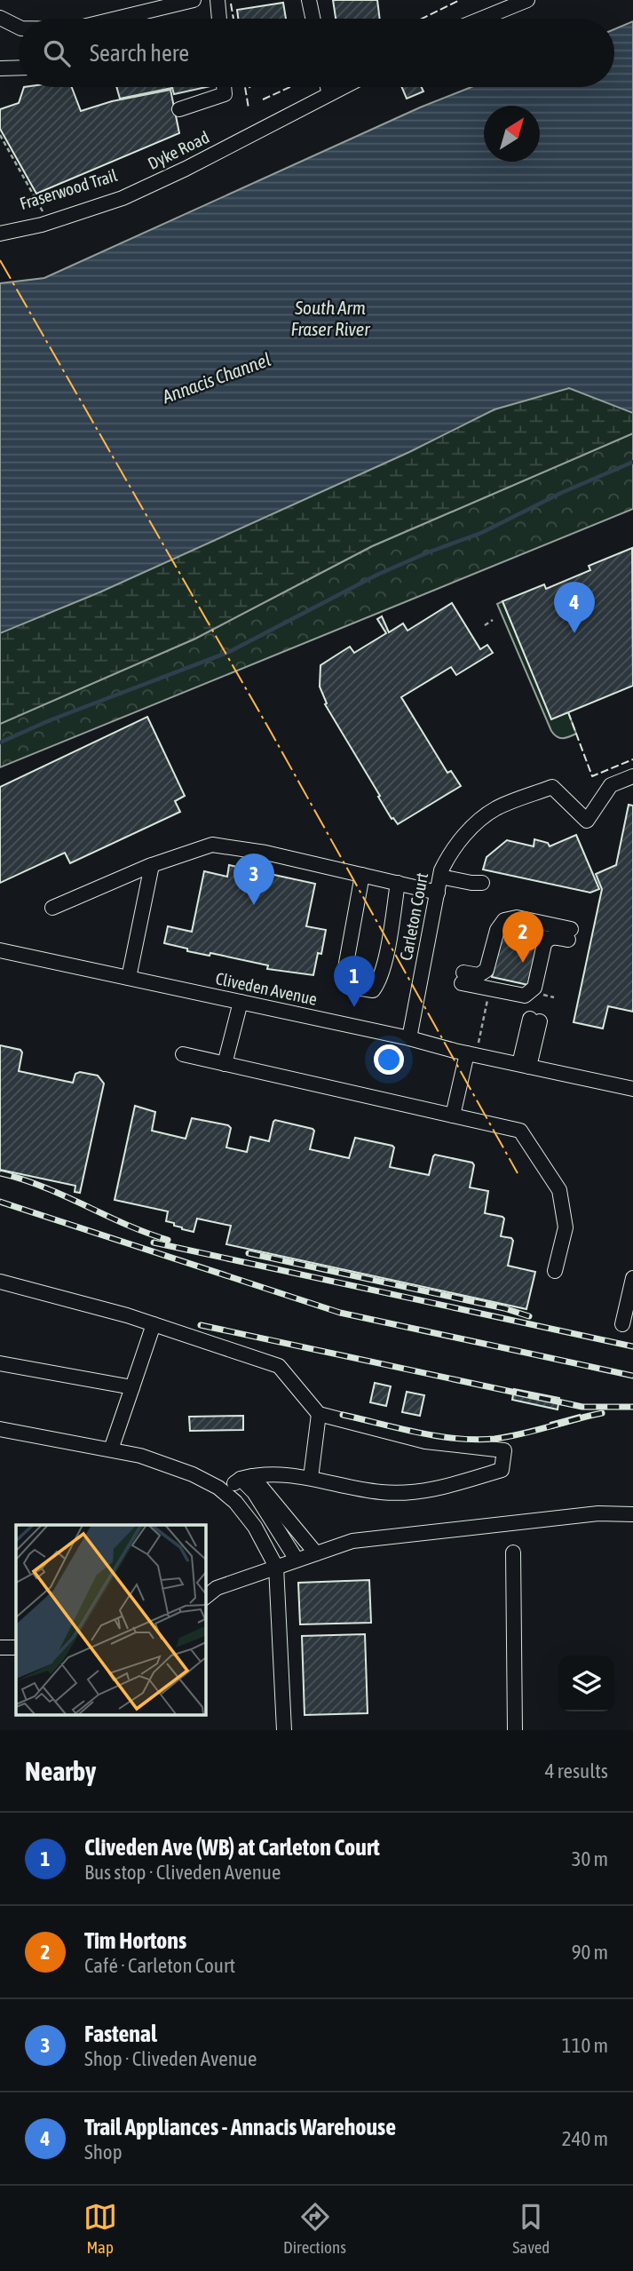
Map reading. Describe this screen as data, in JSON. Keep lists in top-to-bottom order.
{
  "streets": {
    "street": ["Dyke Road", "Carleton Court", "Cliveden Avenue"],
    "path": ["Fraserwood Trail"]
  },
  "crossings": [
    ["Carleton Court", "Cliveden Avenue"]
  ],
  "water": ["South Arm Fraser River", "Annacis Channel"],
  "north": "top right",
  "page": {
    "search": "Search here",
    "pins": [
      "4",
      "3",
      "2",
      "1"
    ],
    "heading": ["Nearby", "4 results"],
    "list": [
      {
        "mark": "1",
        "name": "Cliveden Ave (WB) at Carleton Court",
        "note": "Bus stop · Cliveden Avenue",
        "value": "30 m"
      },
      {
        "mark": "2",
        "name": "Tim Hortons",
        "note": "Café · Carleton Court",
        "value": "90 m"
      },
      {
        "mark": "3",
        "name": "Fastenal",
        "note": "Shop · Cliveden Avenue",
        "value": "110 m"
      },
      {
        "mark": "4",
        "name": "Trail Appliances - Annacis Warehouse",
        "note": "Shop",
        "value": "240 m"
      }
    ],
    "nav": ["Map", "Directions", "Saved"]
  }
}
